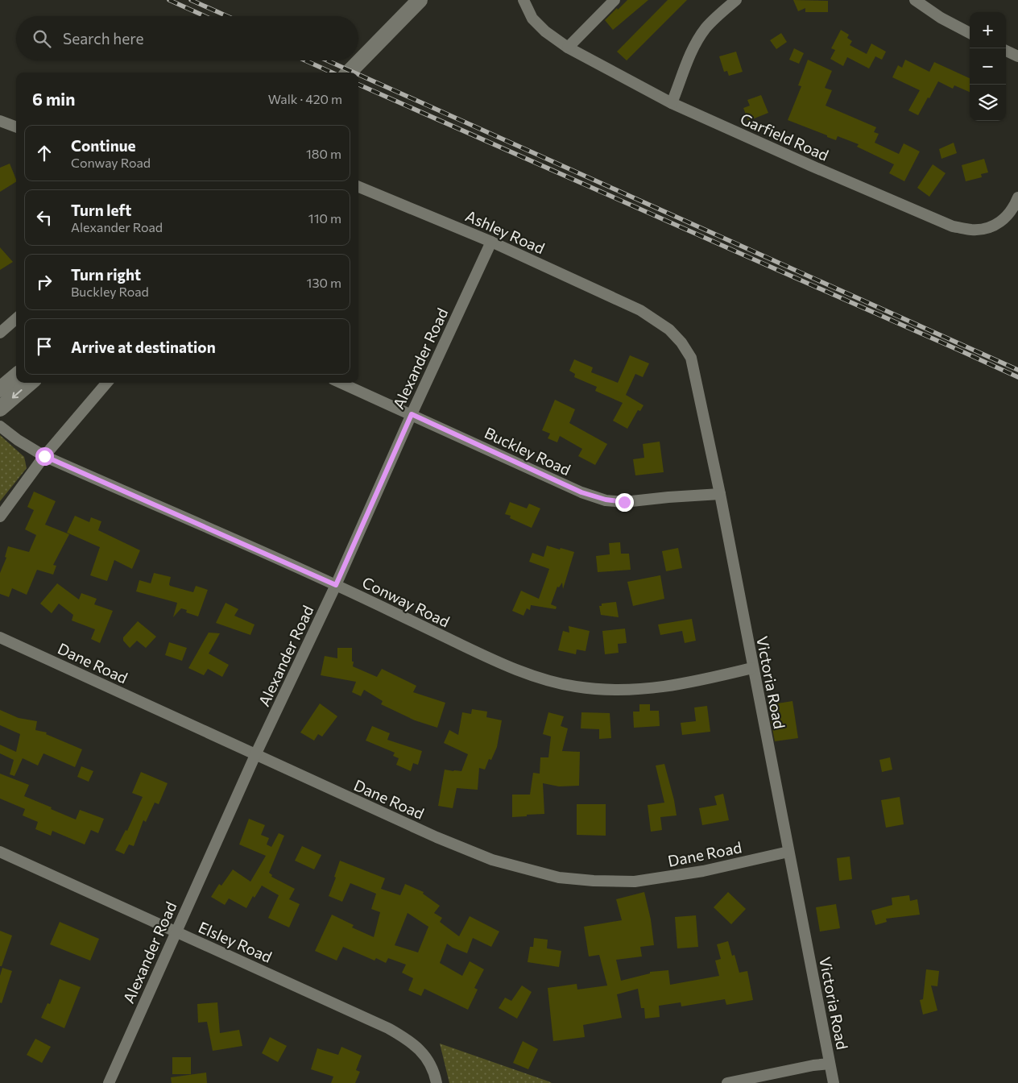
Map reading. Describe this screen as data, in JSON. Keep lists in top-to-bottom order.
{
  "streets": {
    "street": [
      "Garfield Road",
      "Ashley Road",
      "Alexander Road",
      "Buckley Road",
      "Conway Road",
      "Dane Road",
      "Victoria Road",
      "Elsley Road"
    ]
  },
  "crossings": [
    ["Ashley Road", "Alexander Road"],
    ["Ashley Road", "Victoria Road"],
    ["Alexander Road", "Buckley Road"],
    ["Alexander Road", "Conway Road"],
    ["Alexander Road", "Dane Road"],
    ["Alexander Road", "Elsley Road"],
    ["Buckley Road", "Victoria Road"],
    ["Conway Road", "Victoria Road"],
    ["Dane Road", "Victoria Road"]
  ],
  "page": {
    "map_buttons": ["+", "−"],
    "search": "Search here",
    "heading": ["6 min", "Walk · 420 m"],
    "list": [
      ["Continue", "Conway Road", "180 m"],
      ["Turn left", "Alexander Road", "110 m"],
      ["Turn right", "Buckley Road", "130 m"],
      "Arrive at destination"
    ]
  }
}
